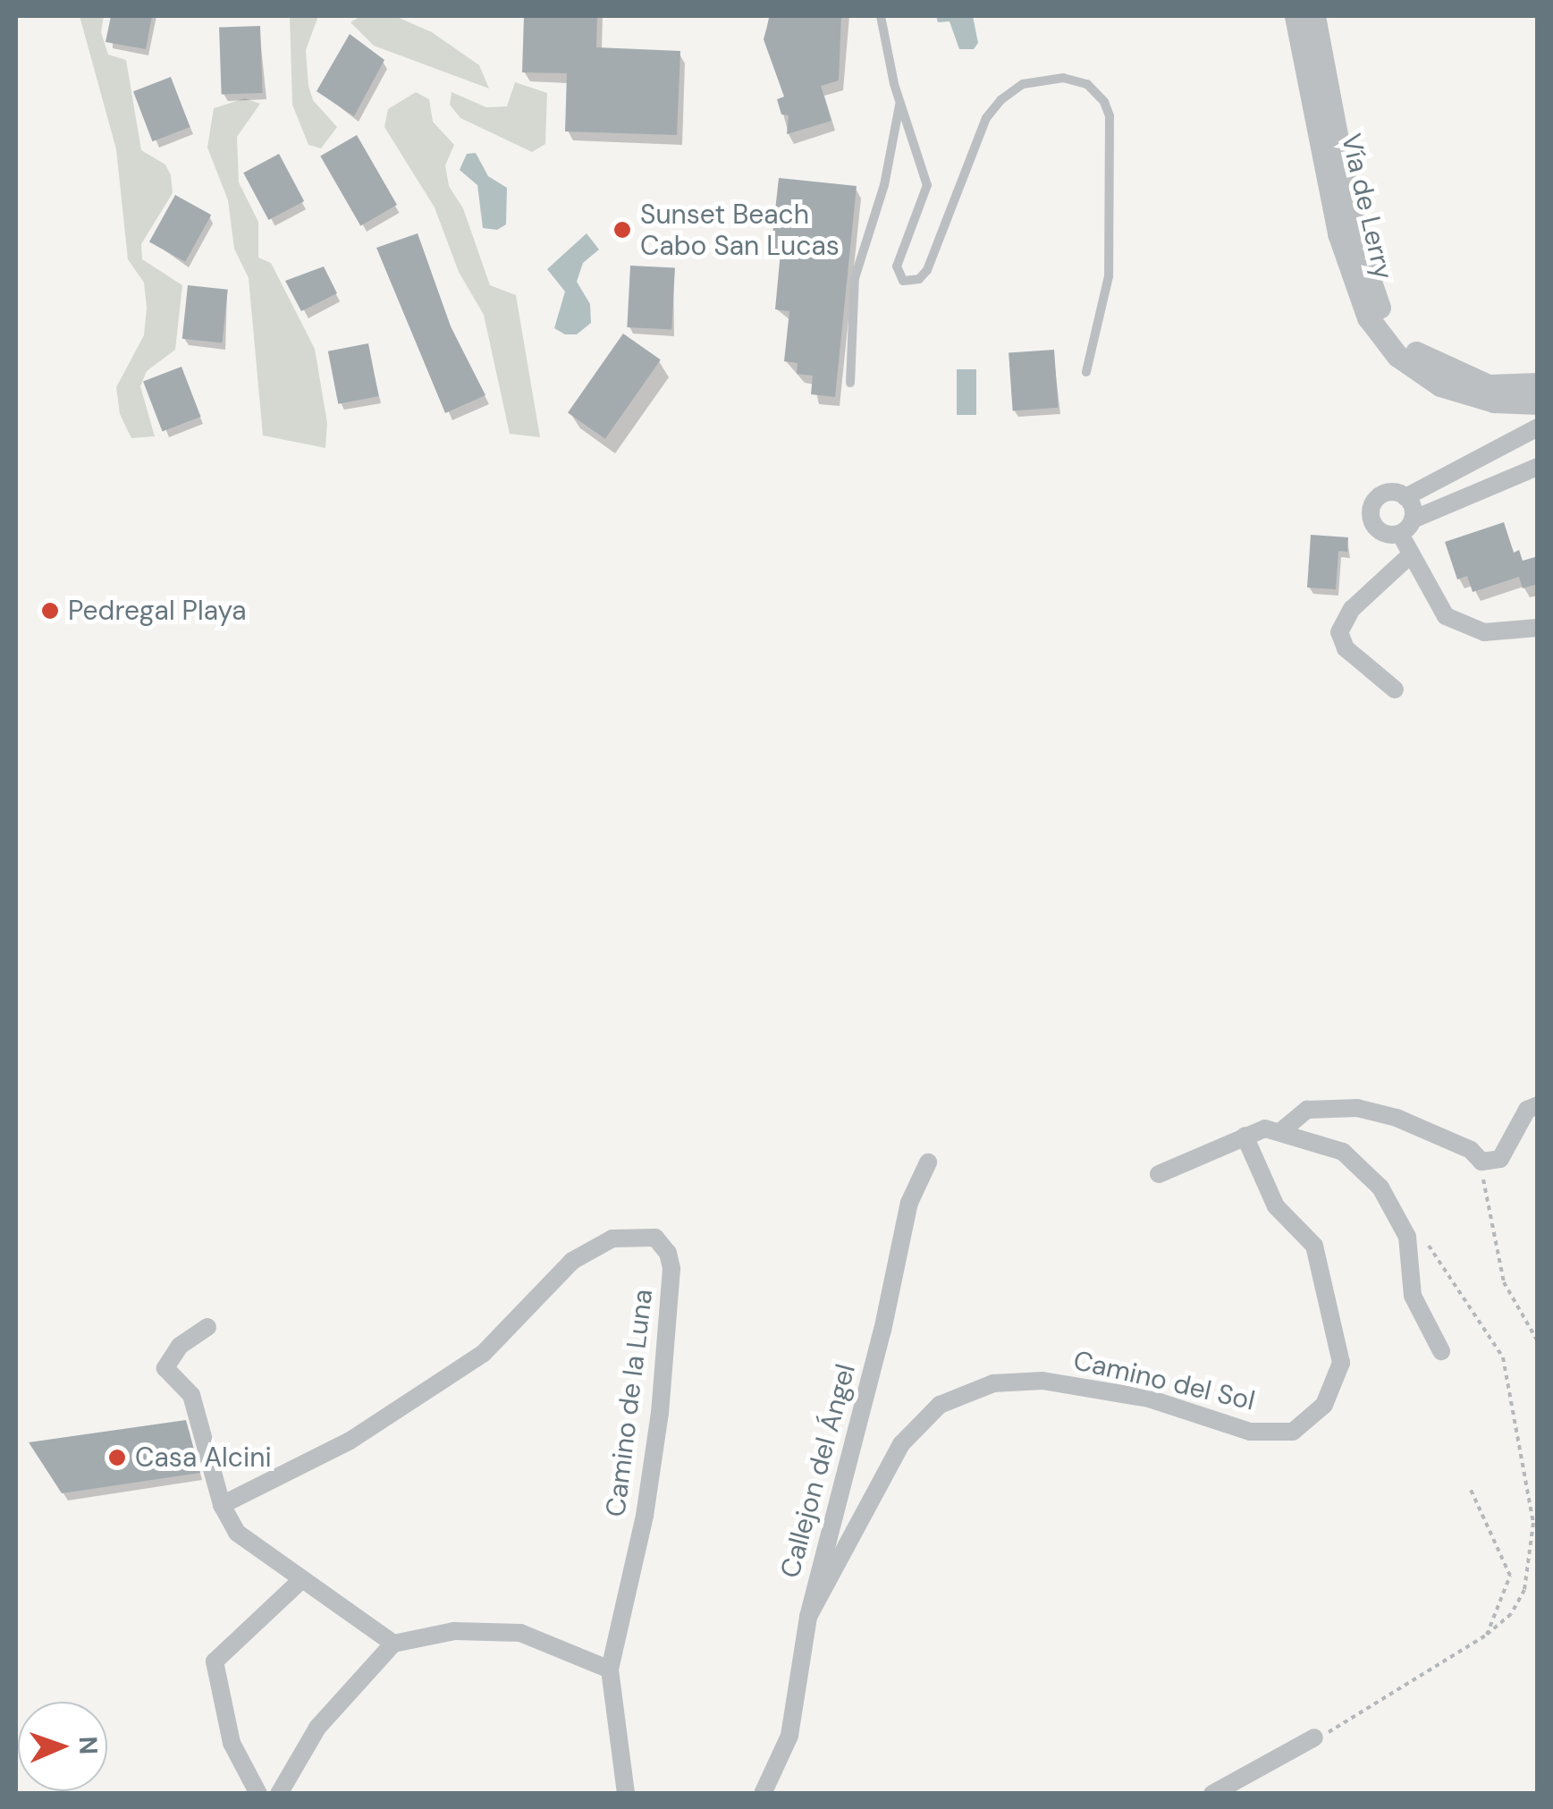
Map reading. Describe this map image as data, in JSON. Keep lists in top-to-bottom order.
{
  "streets": {
    "street": [
      "Vía de Lerry",
      "Camino del Sol",
      "Camino de la Luna",
      "Callejon del Ángel"
    ]
  },
  "crossings": [
    ["Camino del Sol", "Callejon del Ángel"]
  ],
  "places": ["Sunset Beach Cabo San Lucas", "Pedregal Playa", "Casa Alcini"],
  "north": "right"
}
